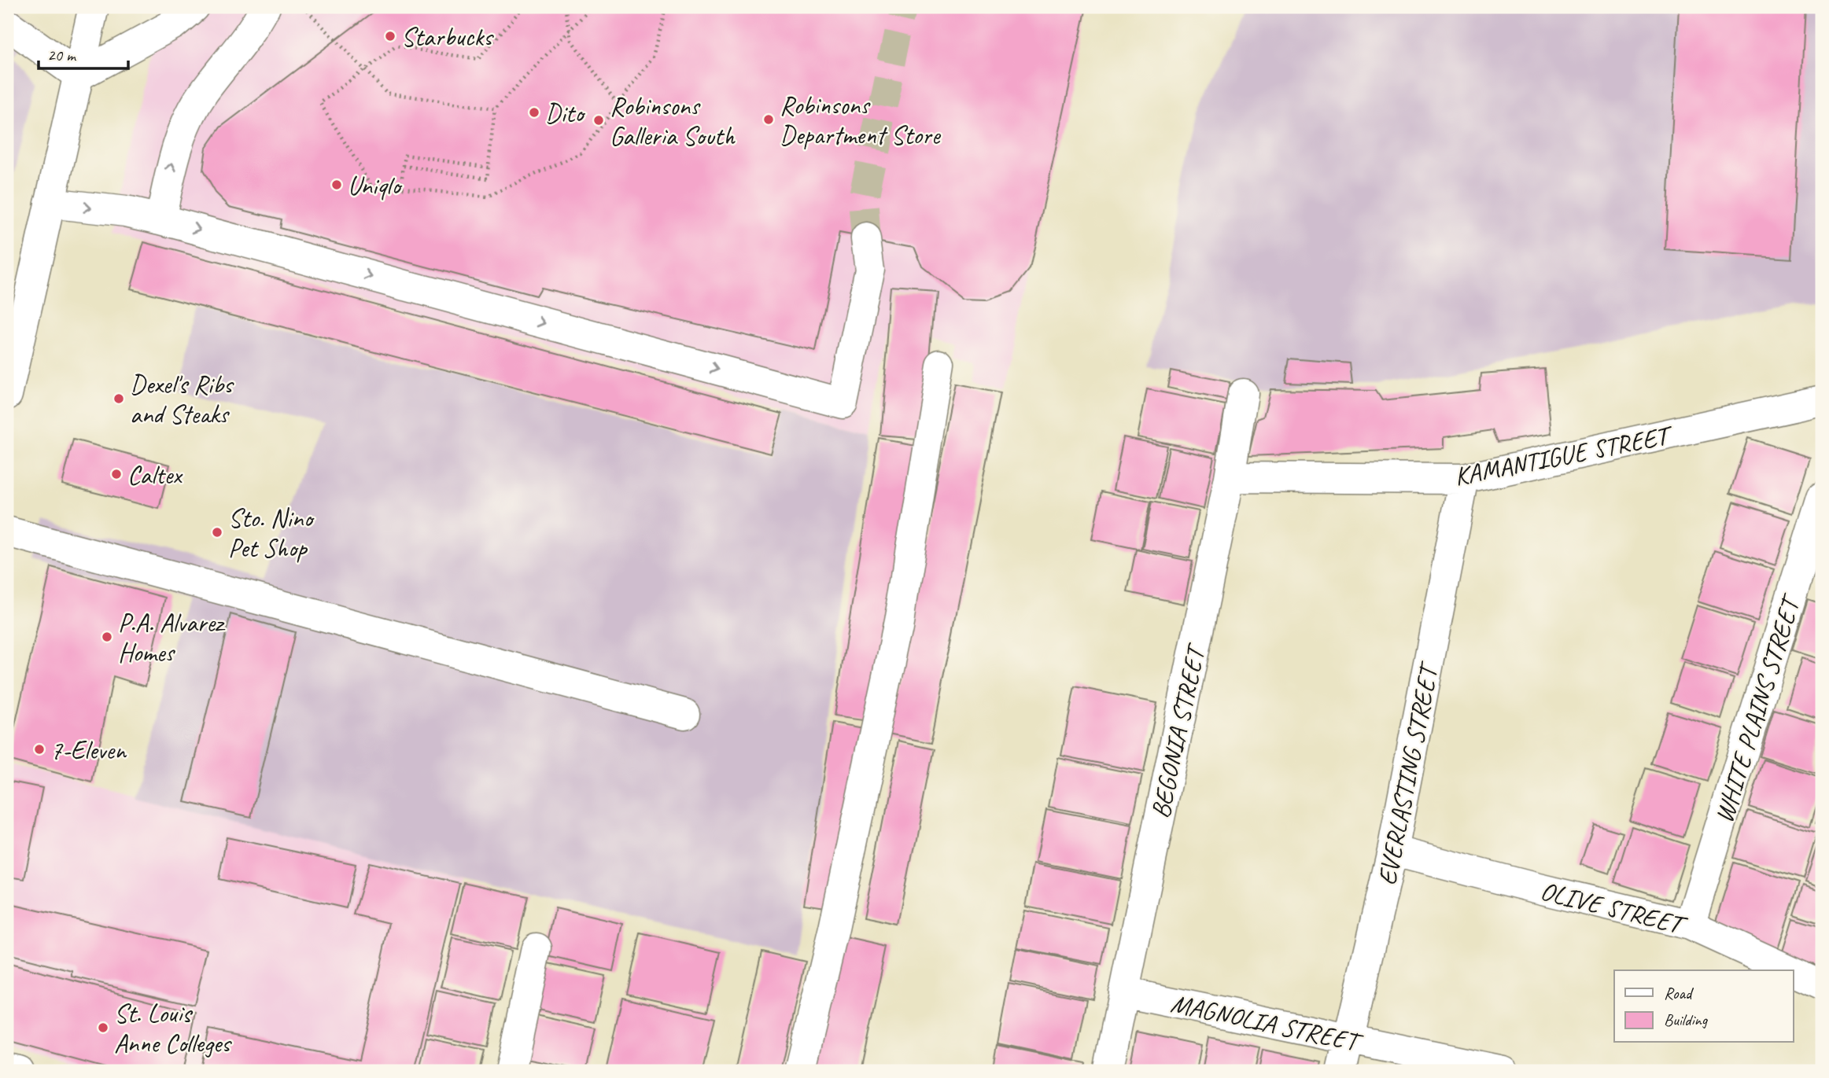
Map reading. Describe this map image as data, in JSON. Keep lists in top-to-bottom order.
{
  "streets": {
    "main road": [
      "KAMANTIGUE STREET",
      "WHITE PLAINS STREET",
      "BEGONIA STREET",
      "EVERLASTING STREET",
      "OLIVE STREET",
      "MAGNOLIA STREET"
    ]
  },
  "crossings": [
    ["KAMANTIGUE STREET", "BEGONIA STREET"],
    ["KAMANTIGUE STREET", "EVERLASTING STREET"],
    ["WHITE PLAINS STREET", "OLIVE STREET"],
    ["BEGONIA STREET", "MAGNOLIA STREET"],
    ["EVERLASTING STREET", "OLIVE STREET"],
    ["EVERLASTING STREET", "MAGNOLIA STREET"]
  ],
  "places": [
    "Starbucks",
    "Dito",
    "Robinsons Department Store",
    "Robinsons Galleria South",
    "Uniqlo",
    "Dexel's Ribs and Steaks",
    "Caltex",
    "Sto. Nino Pet Shop",
    "P.A. Alvarez Homes",
    "7-Eleven",
    "St. Louis Anne Colleges"
  ],
  "legend": ["Road", "Building"],
  "scale_bar": "20 m"
}
